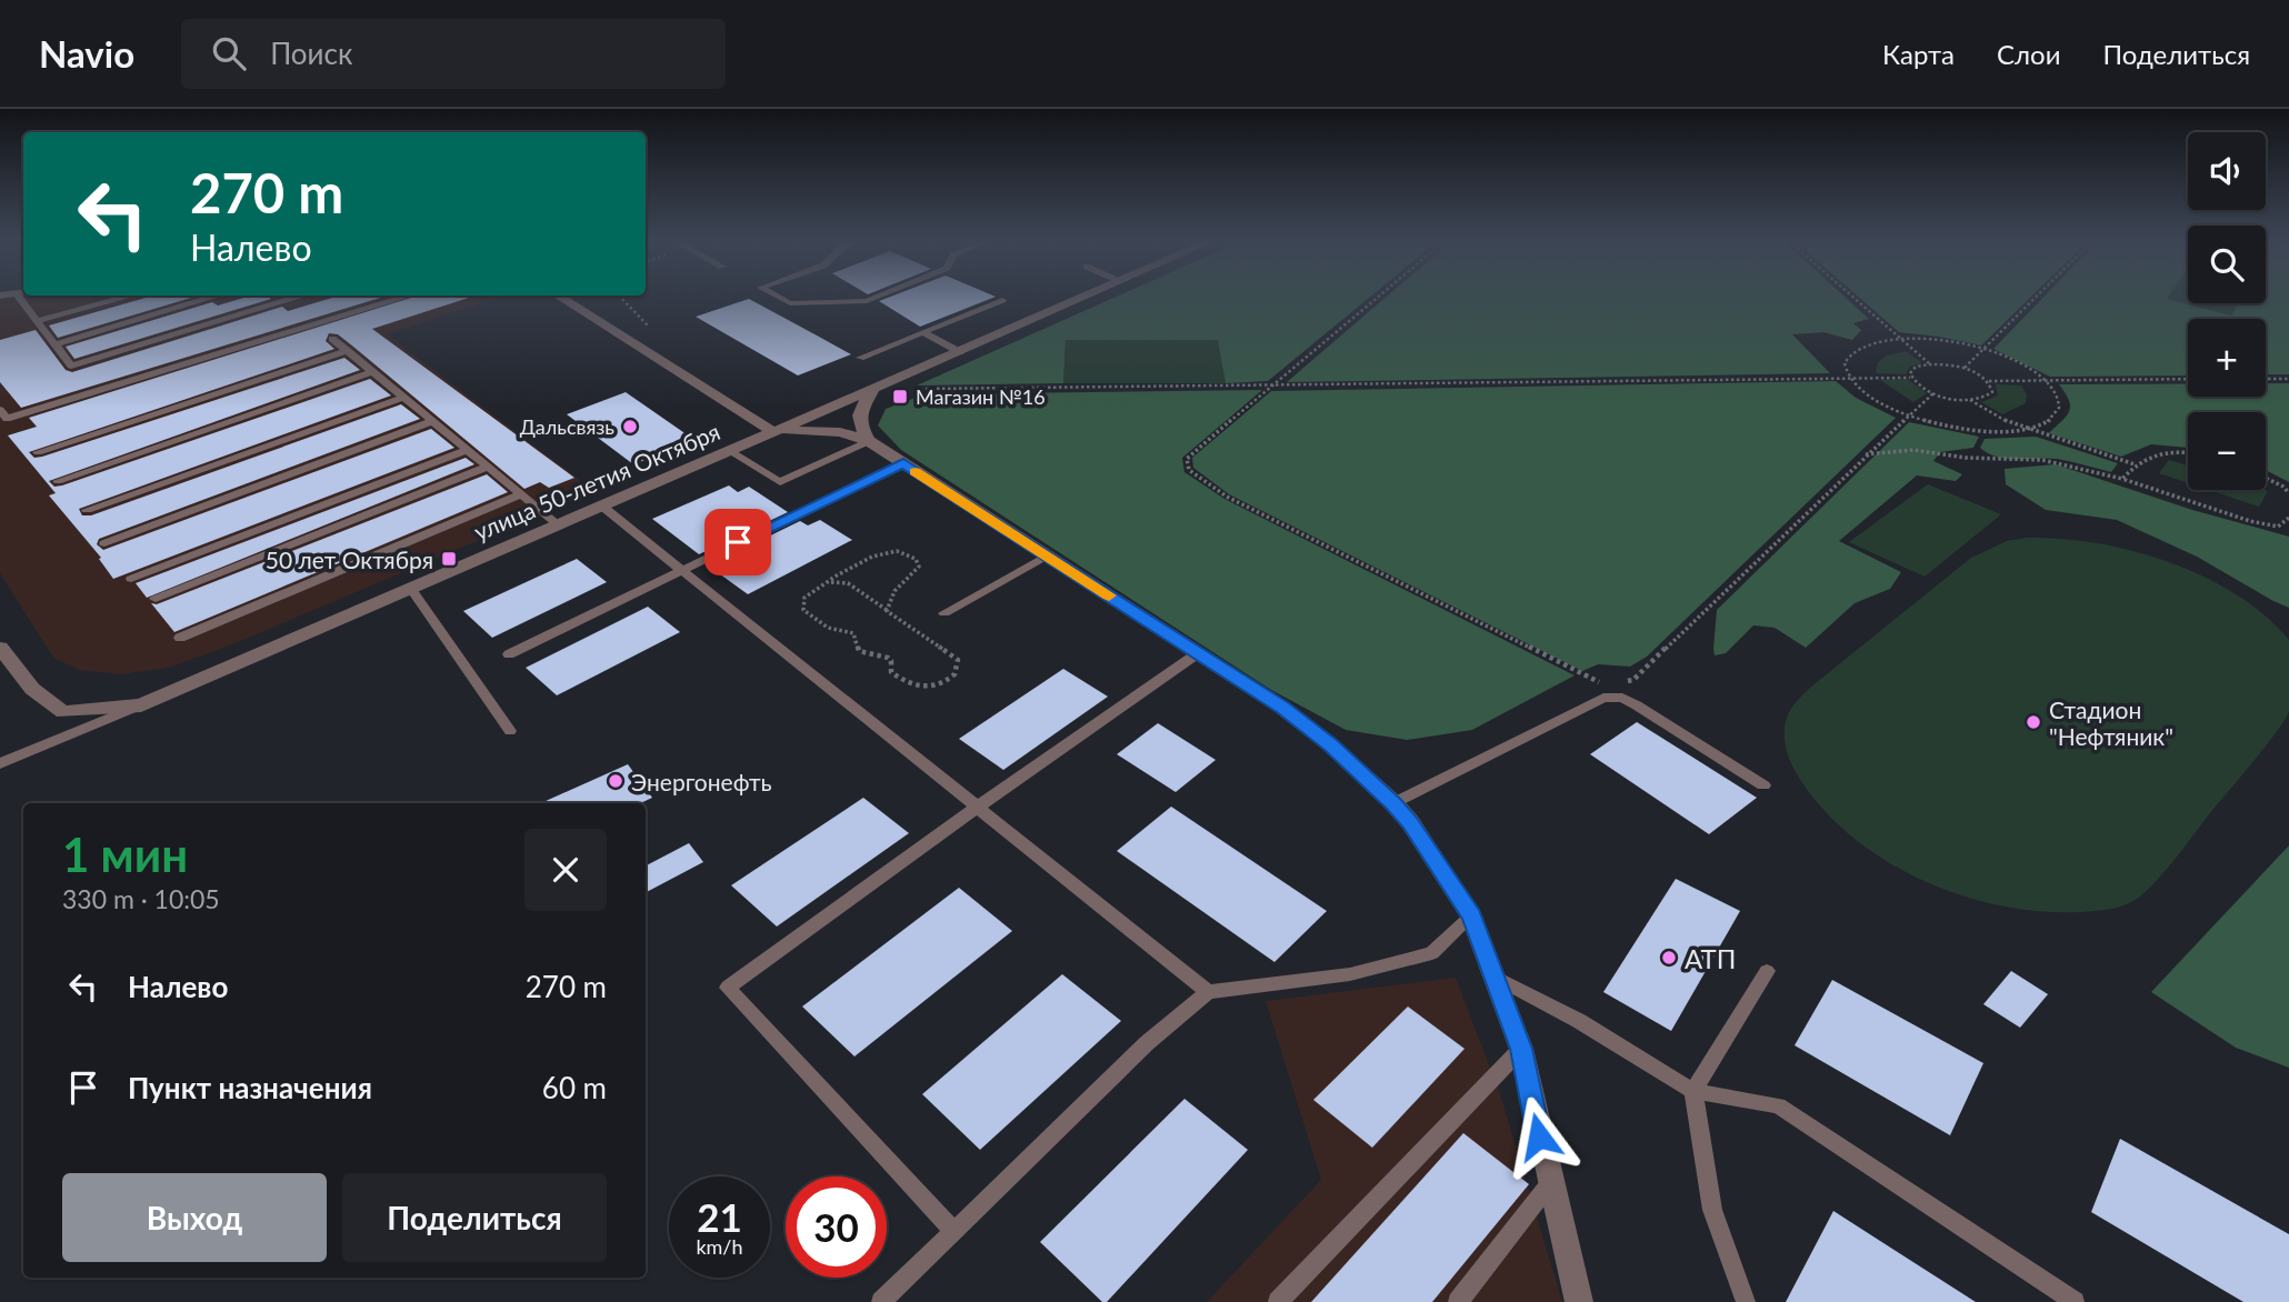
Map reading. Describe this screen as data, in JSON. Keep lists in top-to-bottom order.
{
  "streets": {
    "street": ["улица 50-летия Октября"]
  },
  "places": {
    "transit": ["Магазин №16", "50 лет Октября"],
    "other": [
      "Дальсвязь",
      "Стадион \"Нефтяник\"",
      "Энергонефть",
      "АТП"
    ]
  },
  "page": {
    "header": "Navio",
    "search": "Поиск",
    "nav": ["Карта", "Слои", "Поделиться"],
    "map_buttons": ["+", "−"],
    "turn": ["270 m", "Налево"],
    "heading": ["1 мин", "330 m · 10:05"],
    "list": [
      {
        "name": "Налево",
        "value": "270 m"
      },
      {
        "name": "Пункт назначения",
        "value": "60 m"
      }
    ],
    "buttons": ["Выход", "Поделиться"],
    "speed": "21 km/h",
    "limit": "30"
  }
}
